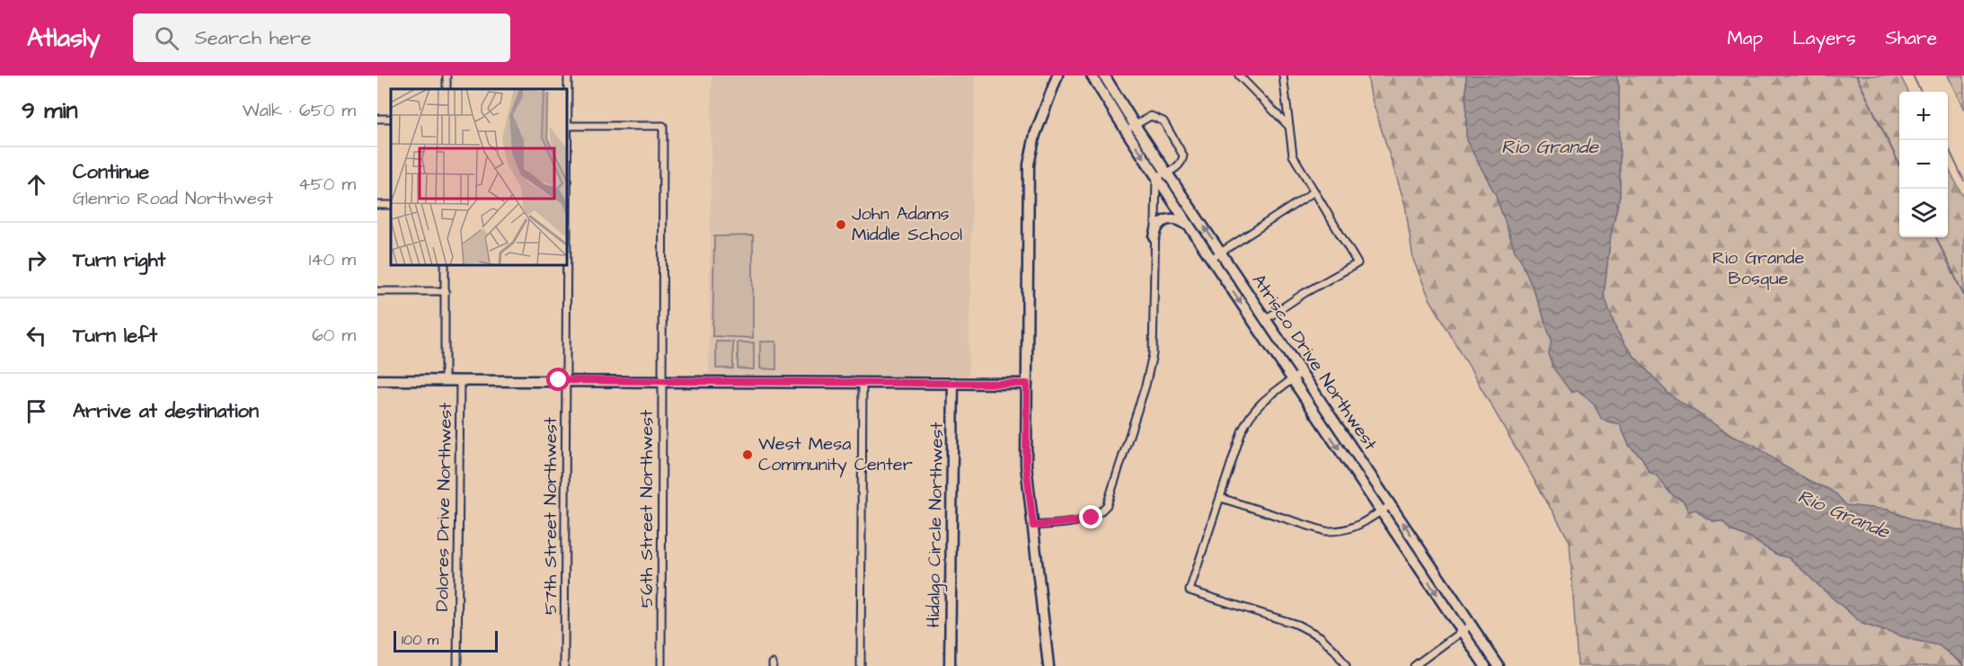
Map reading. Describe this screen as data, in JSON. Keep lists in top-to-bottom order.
{
  "streets": {
    "street": [
      "Atrisco Drive Northwest",
      "Dolores Drive Northwest",
      "56th Street Northwest",
      "57th Street Northwest",
      "Hidalgo Circle Northwest"
    ]
  },
  "water": ["Rio Grande"],
  "parks": ["Rio Grande Bosque"],
  "places": ["John Adams Middle School", "West Mesa Community Center"],
  "scale_bar": "100 m",
  "page": {
    "header": "Atlasly",
    "search": "Search here",
    "nav": ["Map", "Layers", "Share"],
    "heading": ["9 min", "Walk · 650 m"],
    "map_buttons": ["+", "−"],
    "list": [
      ["Continue", "Glenrio Road Northwest", "450 m"],
      ["Turn right", "140 m"],
      ["Turn left", "60 m"],
      "Arrive at destination"
    ],
    "scale": "100 m"
  }
}
